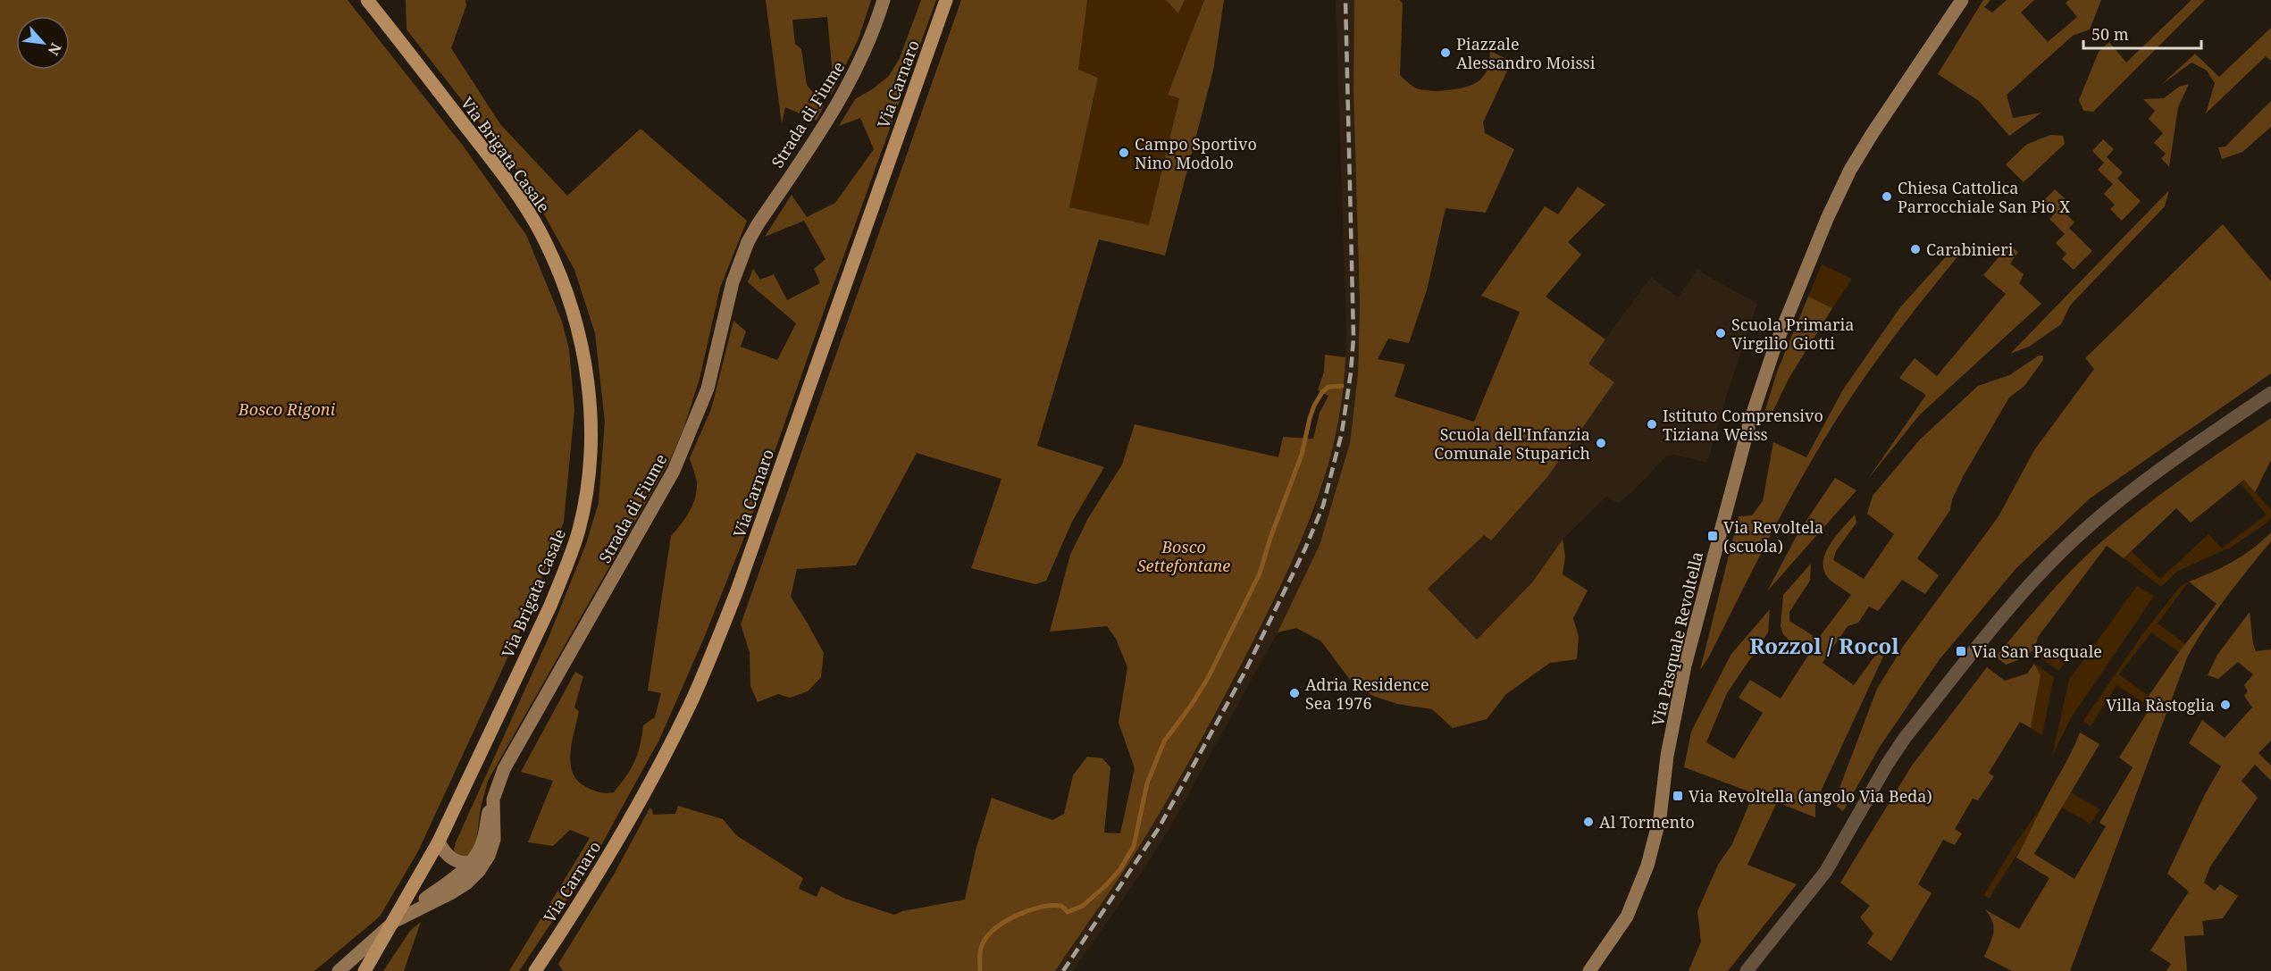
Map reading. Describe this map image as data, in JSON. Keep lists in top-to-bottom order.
{
  "streets": {
    "main road": [
      "Via Carnaro",
      "Strada di Fiume",
      "Via Brigata Casale",
      "Via Pasquale Revoltella"
    ]
  },
  "crossings": [
    ["Strada di Fiume", "Via Brigata Casale"]
  ],
  "districts": ["Rozzol / Rocol"],
  "parks": ["Bosco Rigoni", "Bosco Settefontane"],
  "places": {
    "other": [
      "Piazzale Alessandro Moissi",
      "Campo Sportivo Nino Modolo",
      "Chiesa Cattolica Parrocchiale San Pio X",
      "Carabinieri",
      "Scuola Primaria Virgilio Giotti",
      "Istituto Comprensivo Tiziana Weiss",
      "Scuola dell'Infanzia Comunale Stuparich",
      "Adria Residence Sea 1976",
      "Villa Ràstoglia",
      "Al Tormento"
    ],
    "transit": ["Via Revoltela (scuola)", "Via San Pasquale", "Via Revoltella (angolo Via Beda)"]
  },
  "scale_bar": "50 m",
  "north": "bottom right"
}
